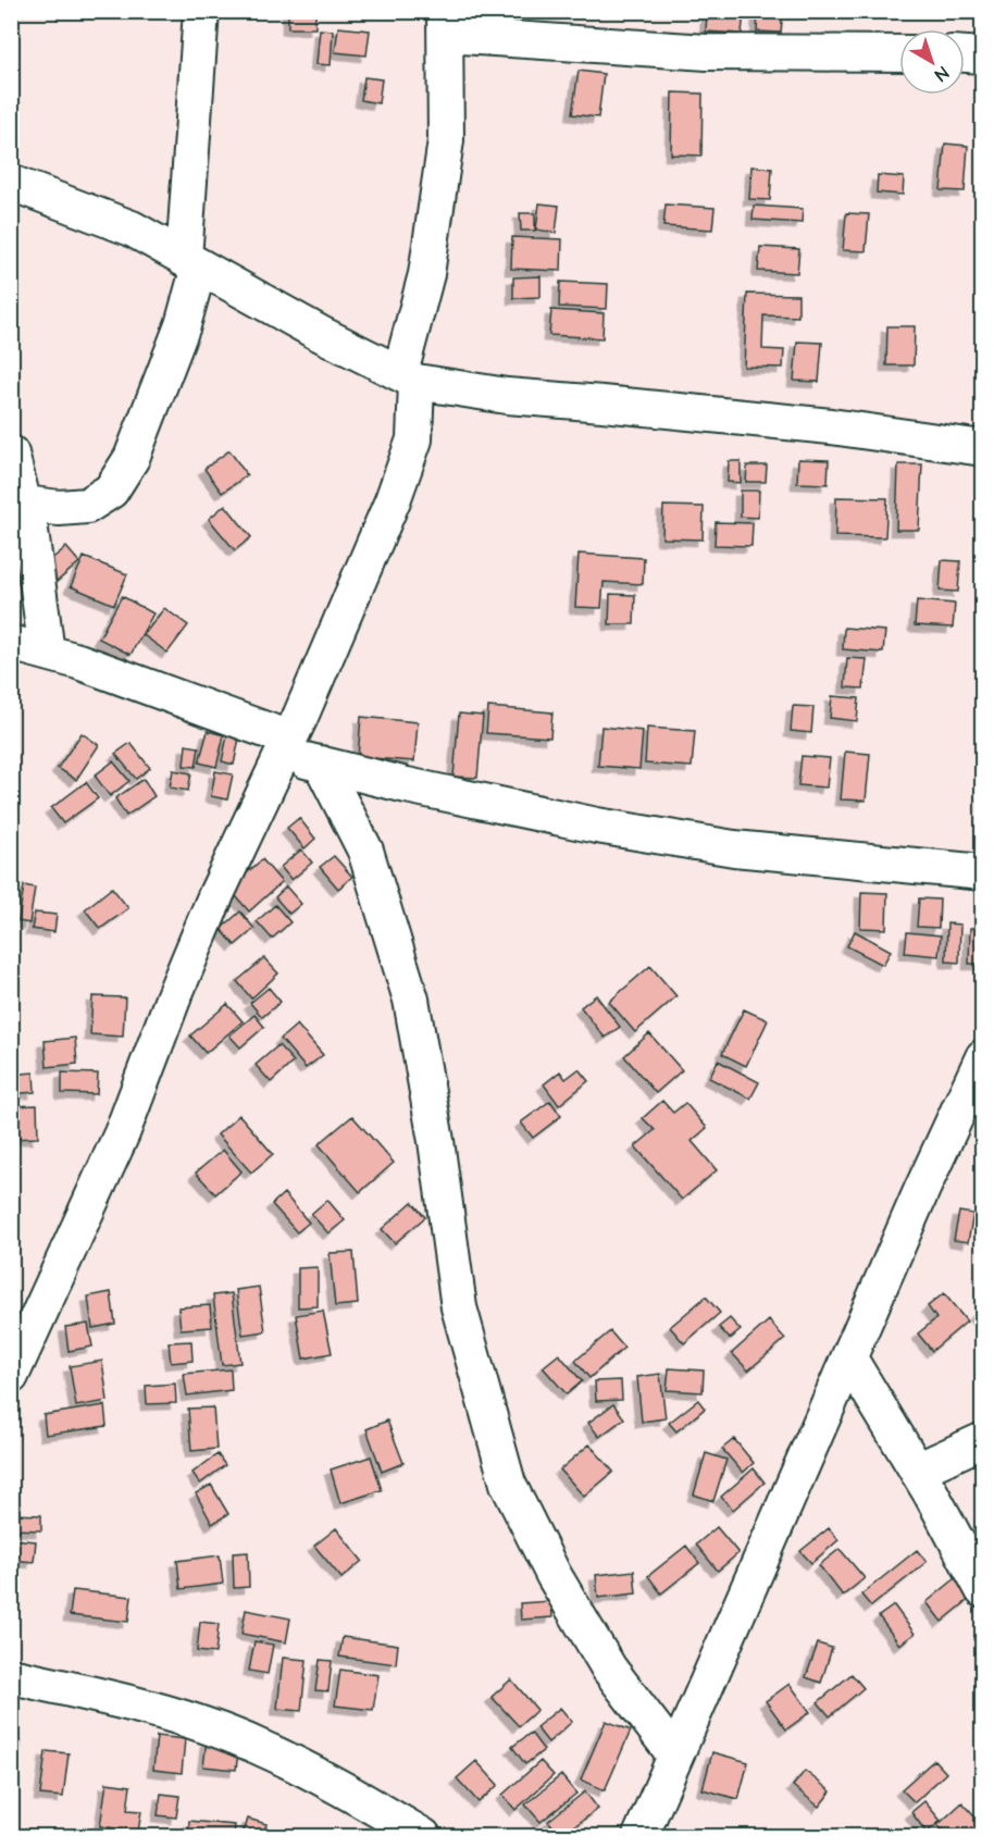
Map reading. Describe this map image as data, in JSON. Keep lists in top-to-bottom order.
{
  "north": "bottom right"
}
